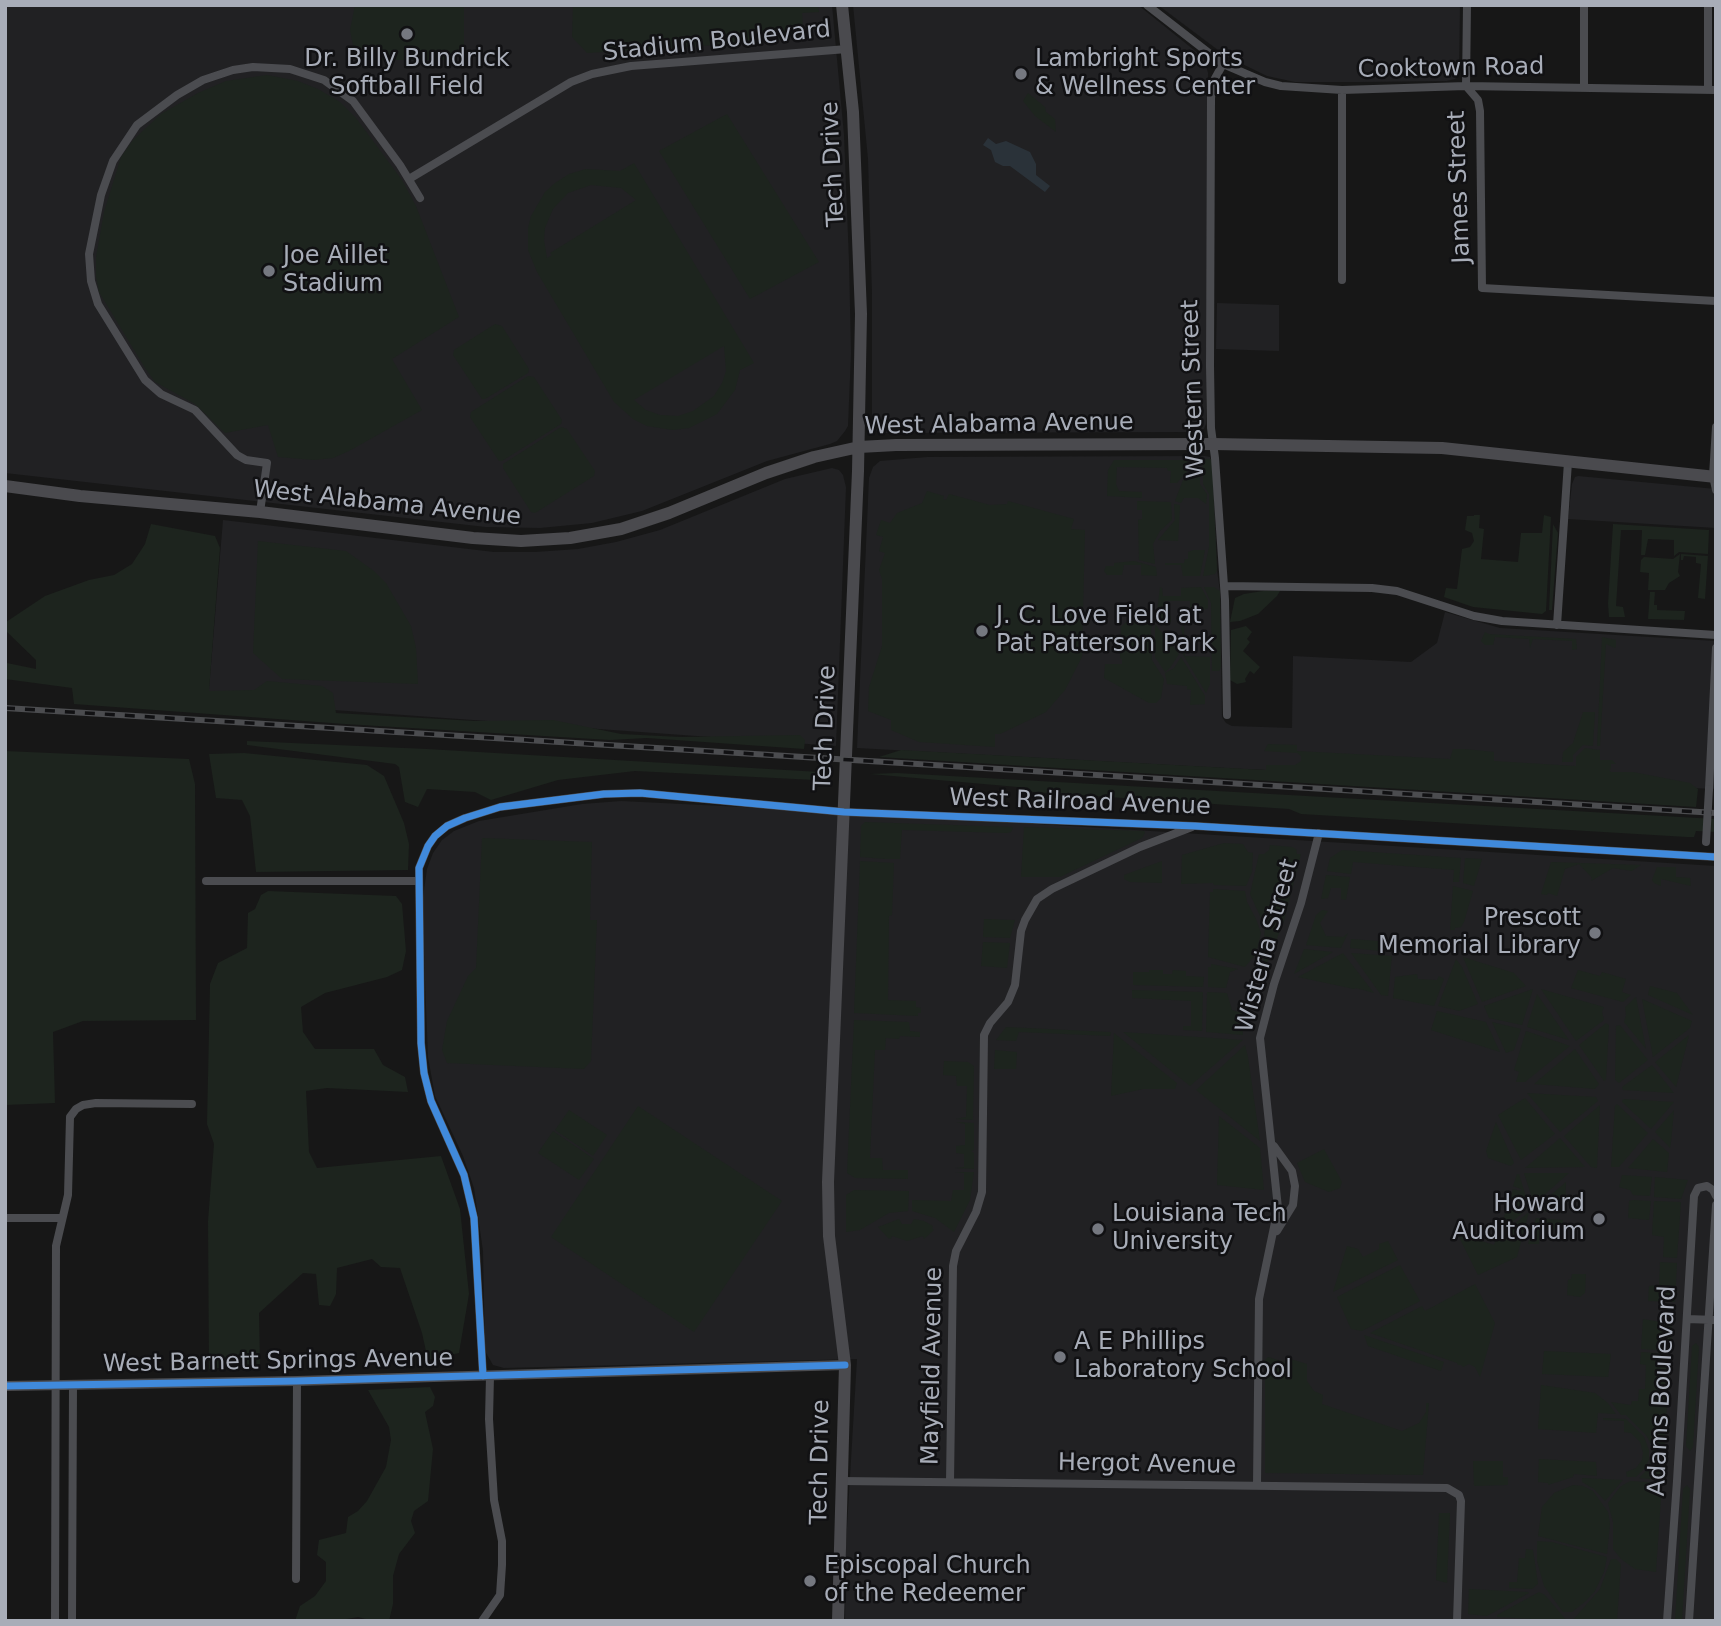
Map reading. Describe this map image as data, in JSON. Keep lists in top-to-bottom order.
{
  "streets": {
    "main road": ["Tech Drive", "West Alabama Avenue"],
    "street": [
      "Stadium Boulevard",
      "Cooktown Road",
      "James Street",
      "Western Street",
      "West Railroad Avenue",
      "Wisteria Street",
      "West Barnett Springs Avenue",
      "Mayfield Avenue",
      "Adams Boulevard",
      "Hergot Avenue"
    ]
  },
  "crossings": [
    ["Stadium Boulevard", "Tech Drive"],
    ["Cooktown Road", "James Street"],
    ["Cooktown Road", "Western Street"],
    ["Tech Drive", "West Alabama Avenue"],
    ["Tech Drive", "West Railroad Avenue"],
    ["Tech Drive", "West Barnett Springs Avenue"],
    ["Tech Drive", "Hergot Avenue"],
    ["Western Street", "West Alabama Avenue"],
    ["West Railroad Avenue", "Wisteria Street"],
    ["West Railroad Avenue", "Mayfield Avenue"],
    ["Wisteria Street", "Hergot Avenue"],
    ["Mayfield Avenue", "Hergot Avenue"]
  ],
  "places": [
    "Dr. Billy Bundrick Softball Field",
    "Lambright Sports & Wellness Center",
    "Joe Aillet Stadium",
    "J. C. Love Field at Pat Patterson Park",
    "Prescott Memorial Library",
    "Howard Auditorium",
    "Louisiana Tech University",
    "A E Phillips Laboratory School",
    "Episcopal Church of the Redeemer"
  ]
}
